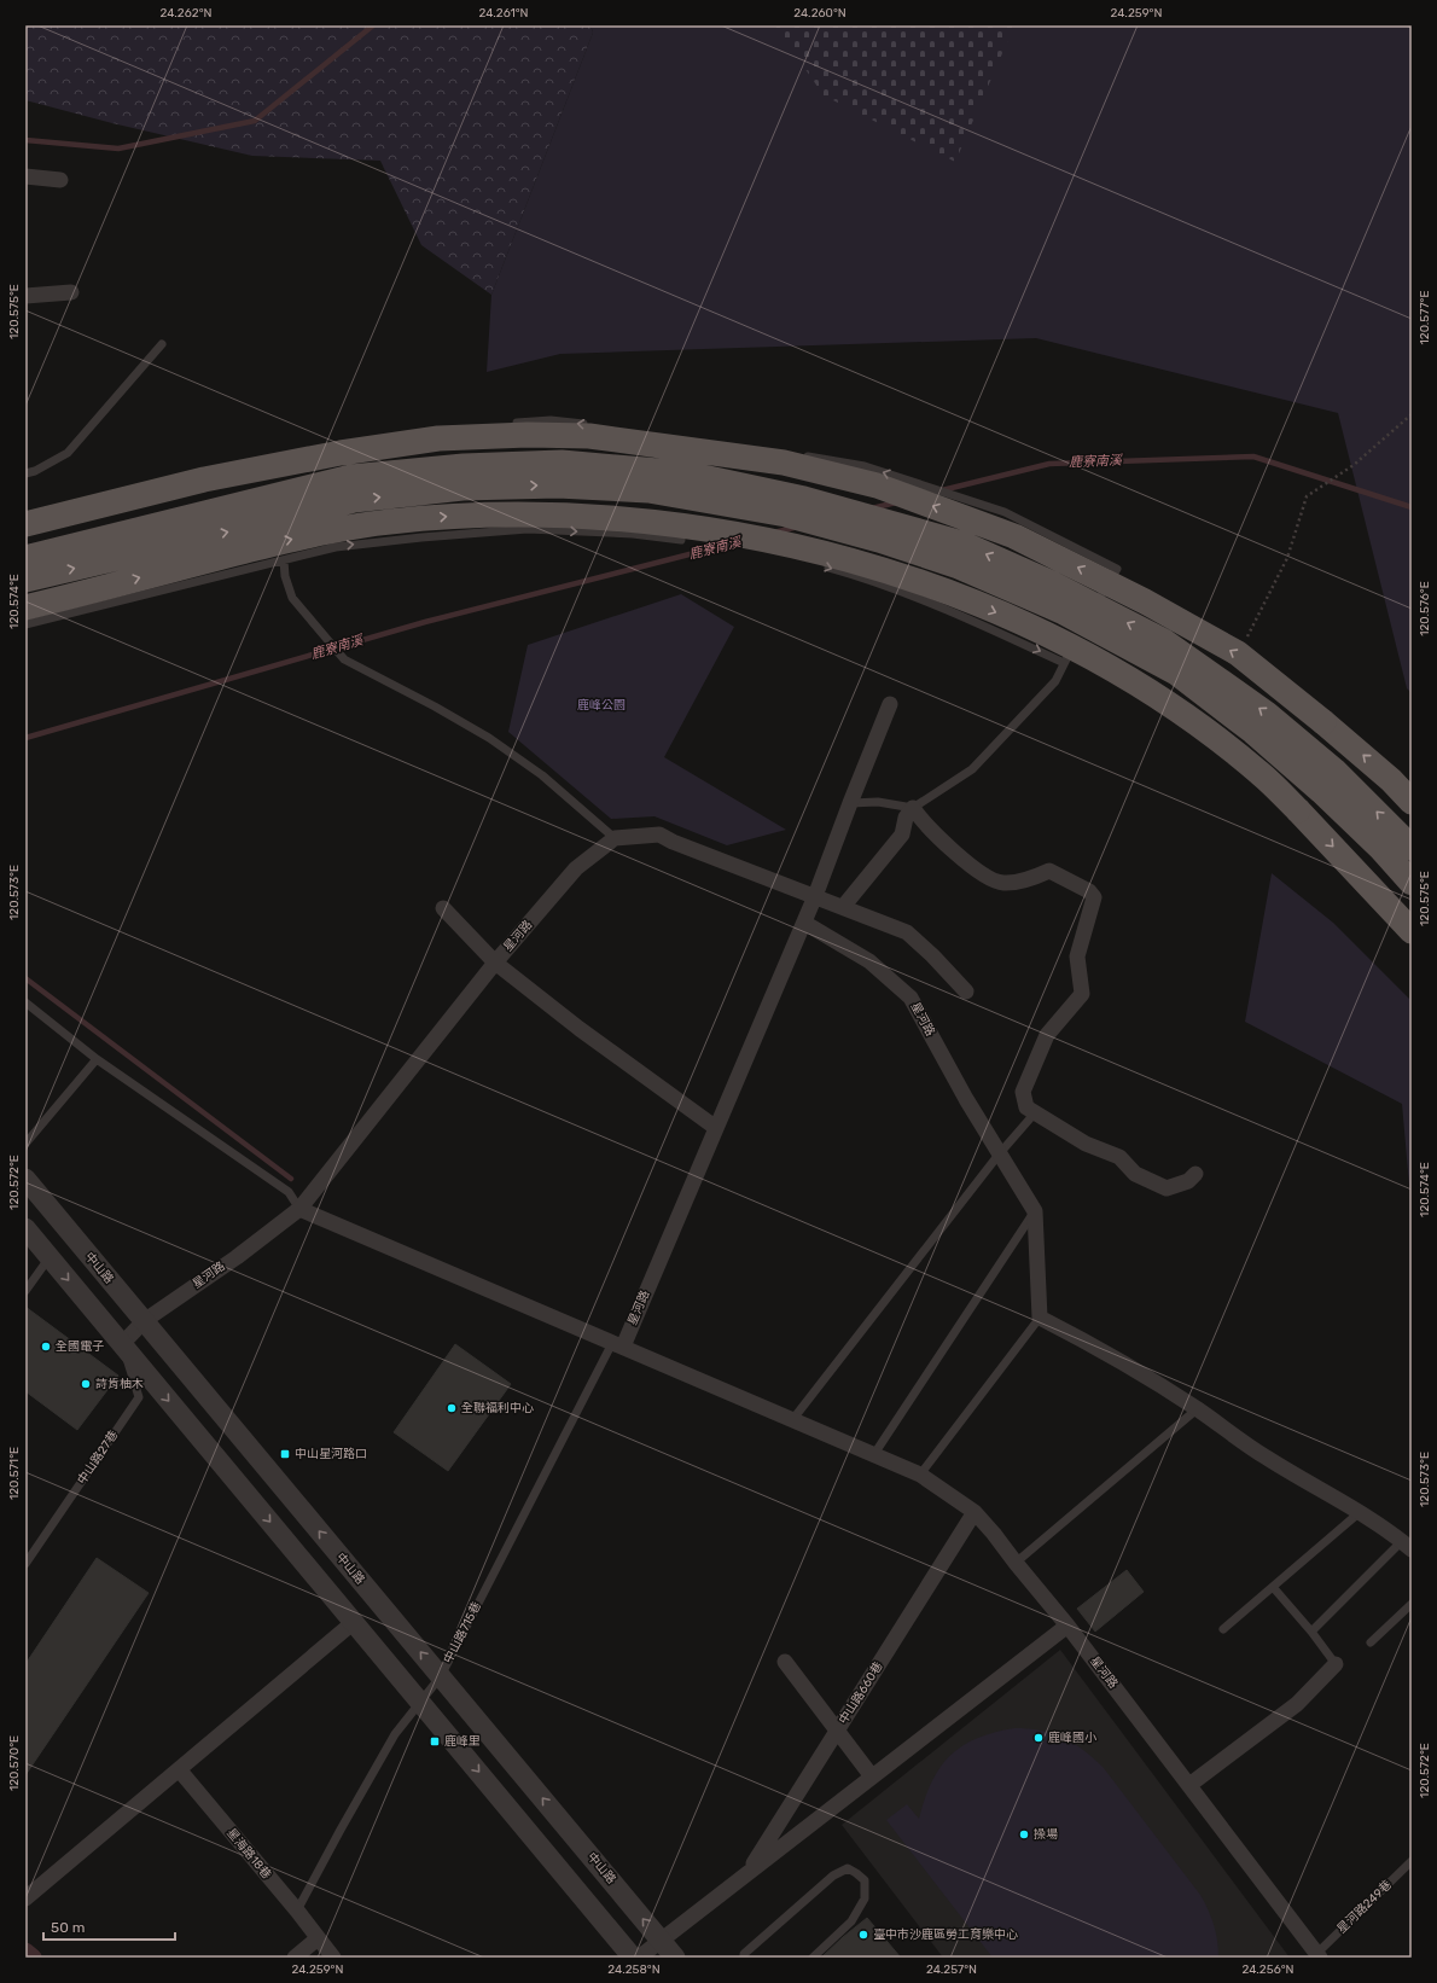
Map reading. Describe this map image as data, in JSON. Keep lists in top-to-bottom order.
{
  "streets": {
    "street": [
      "星河路",
      "中山路",
      "中山路660巷",
      "星海路18巷"
    ],
    "lane": ["中山路27巷", "中山路715巷", "星河路249巷"]
  },
  "crossings": [
    ["星河路", "中山路"],
    ["星河路", "中山路27巷"],
    ["星河路", "中山路715巷"],
    ["星河路", "中山路660巷"],
    ["星河路", "星河路249巷"],
    ["中山路", "中山路715巷"],
    ["中山路", "中山路660巷"],
    ["中山路715巷", "星海路18巷"]
  ],
  "water": ["鹿寮南溪"],
  "parks": ["鹿峰公園"],
  "places": {
    "other": [
      "全國電子",
      "詩肯柚木",
      "全聯福利中心",
      "鹿峰國小",
      "操場",
      "臺中市沙鹿區勞工育樂中心"
    ],
    "transit": ["中山星河路口", "鹿峰里"]
  },
  "scale_bar": "50 m",
  "coordinates": [
    "24.262°N",
    "24.261°N",
    "24.260°N",
    "24.259°N",
    "120.575°E",
    "120.577°E",
    "120.574°E",
    "120.576°E",
    "120.573°E",
    "120.572°E",
    "120.571°E",
    "120.570°E",
    "24.258°N",
    "24.257°N",
    "24.256°N"
  ]
}
